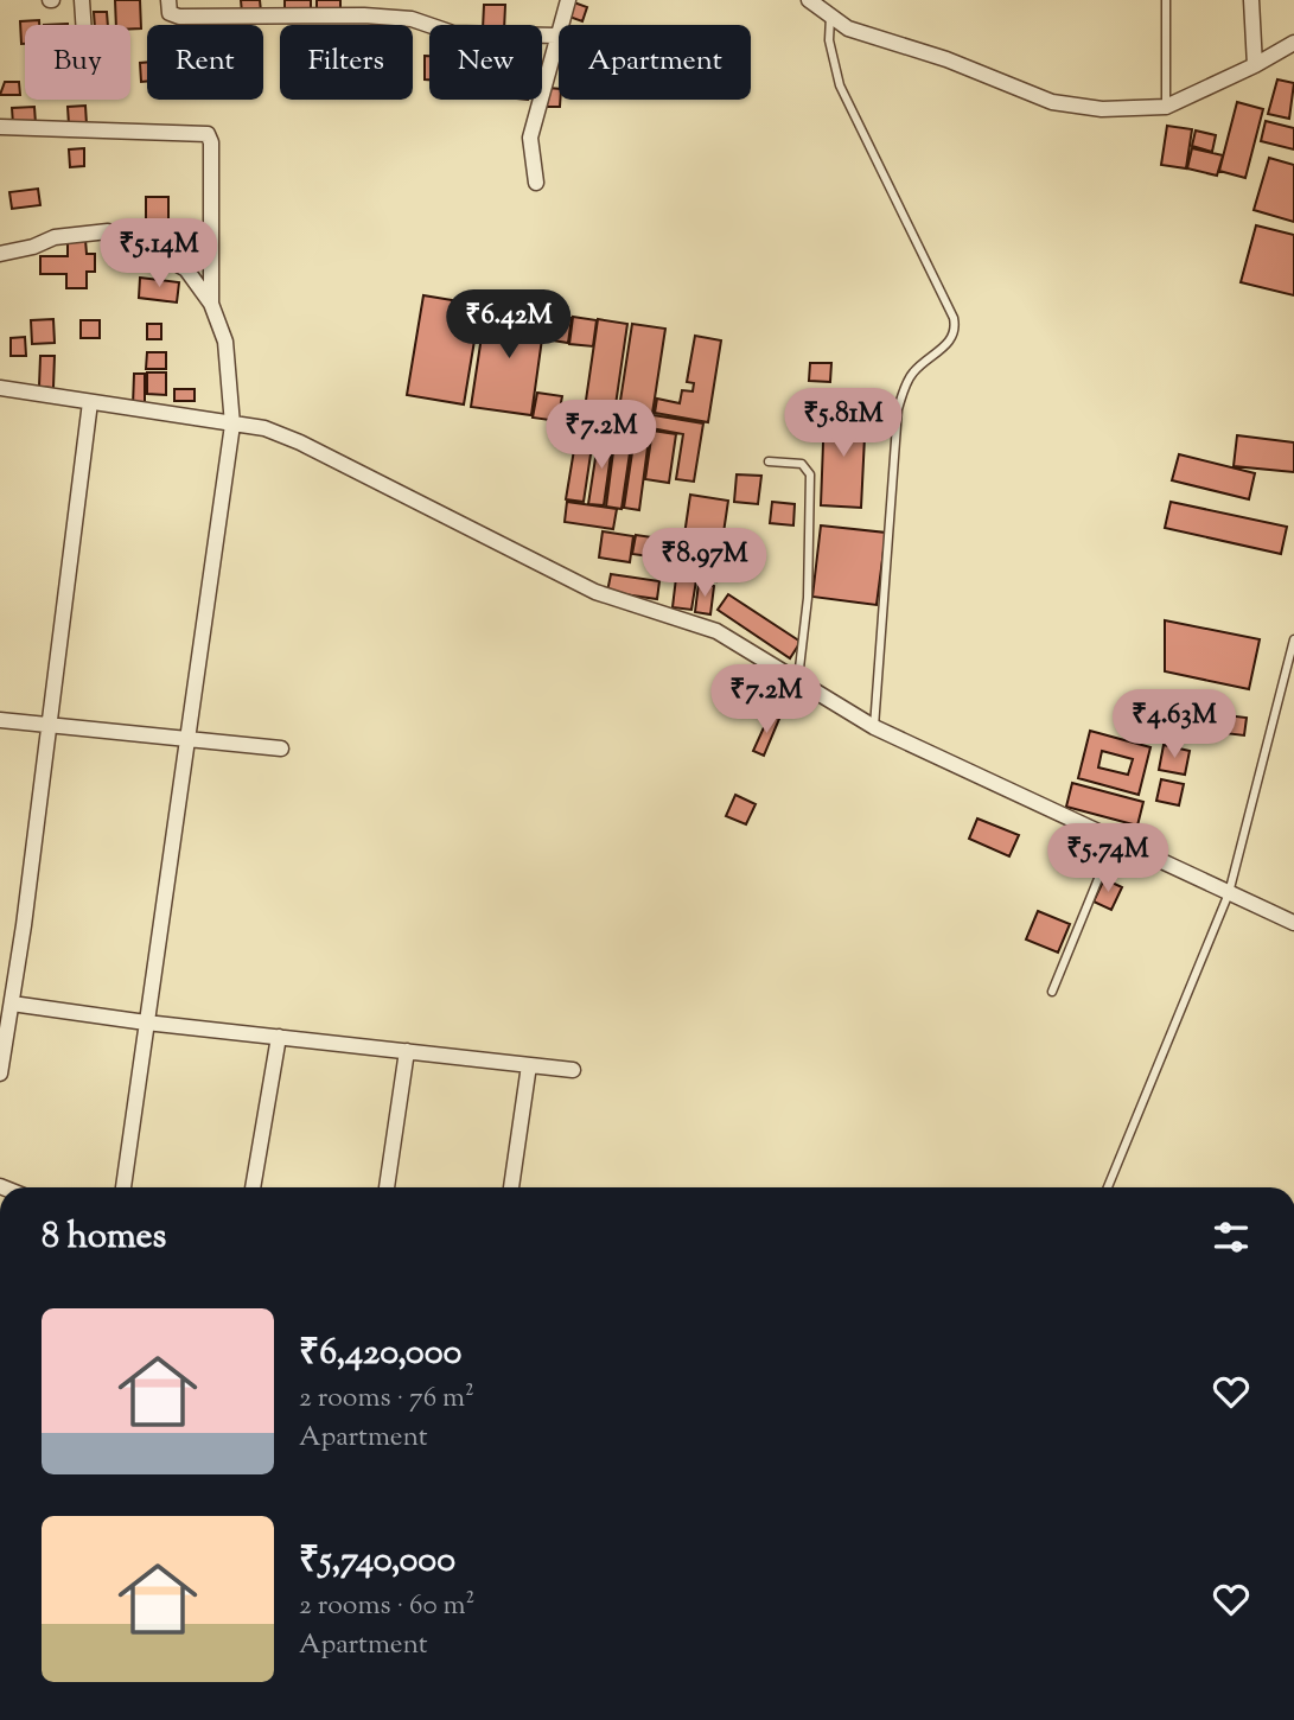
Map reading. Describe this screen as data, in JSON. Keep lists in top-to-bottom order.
{
  "page": {
    "chip": [
      "Buy",
      "Rent",
      "Filters",
      "New",
      "Apartment"
    ],
    "price": [
      "₹5.14M",
      "₹6.42M",
      "₹5.81M",
      "₹7.2M",
      "₹8.97M",
      "₹7.2M",
      "₹4.63M",
      "₹5.74M"
    ],
    "heading": "8 homes",
    "list": [
      {
        "name": "₹6,420,000",
        "note": "2 rooms · 76 m² · Apartment"
      },
      {
        "name": "₹5,740,000",
        "note": "2 rooms · 60 m² · Apartment"
      }
    ]
  }
}
